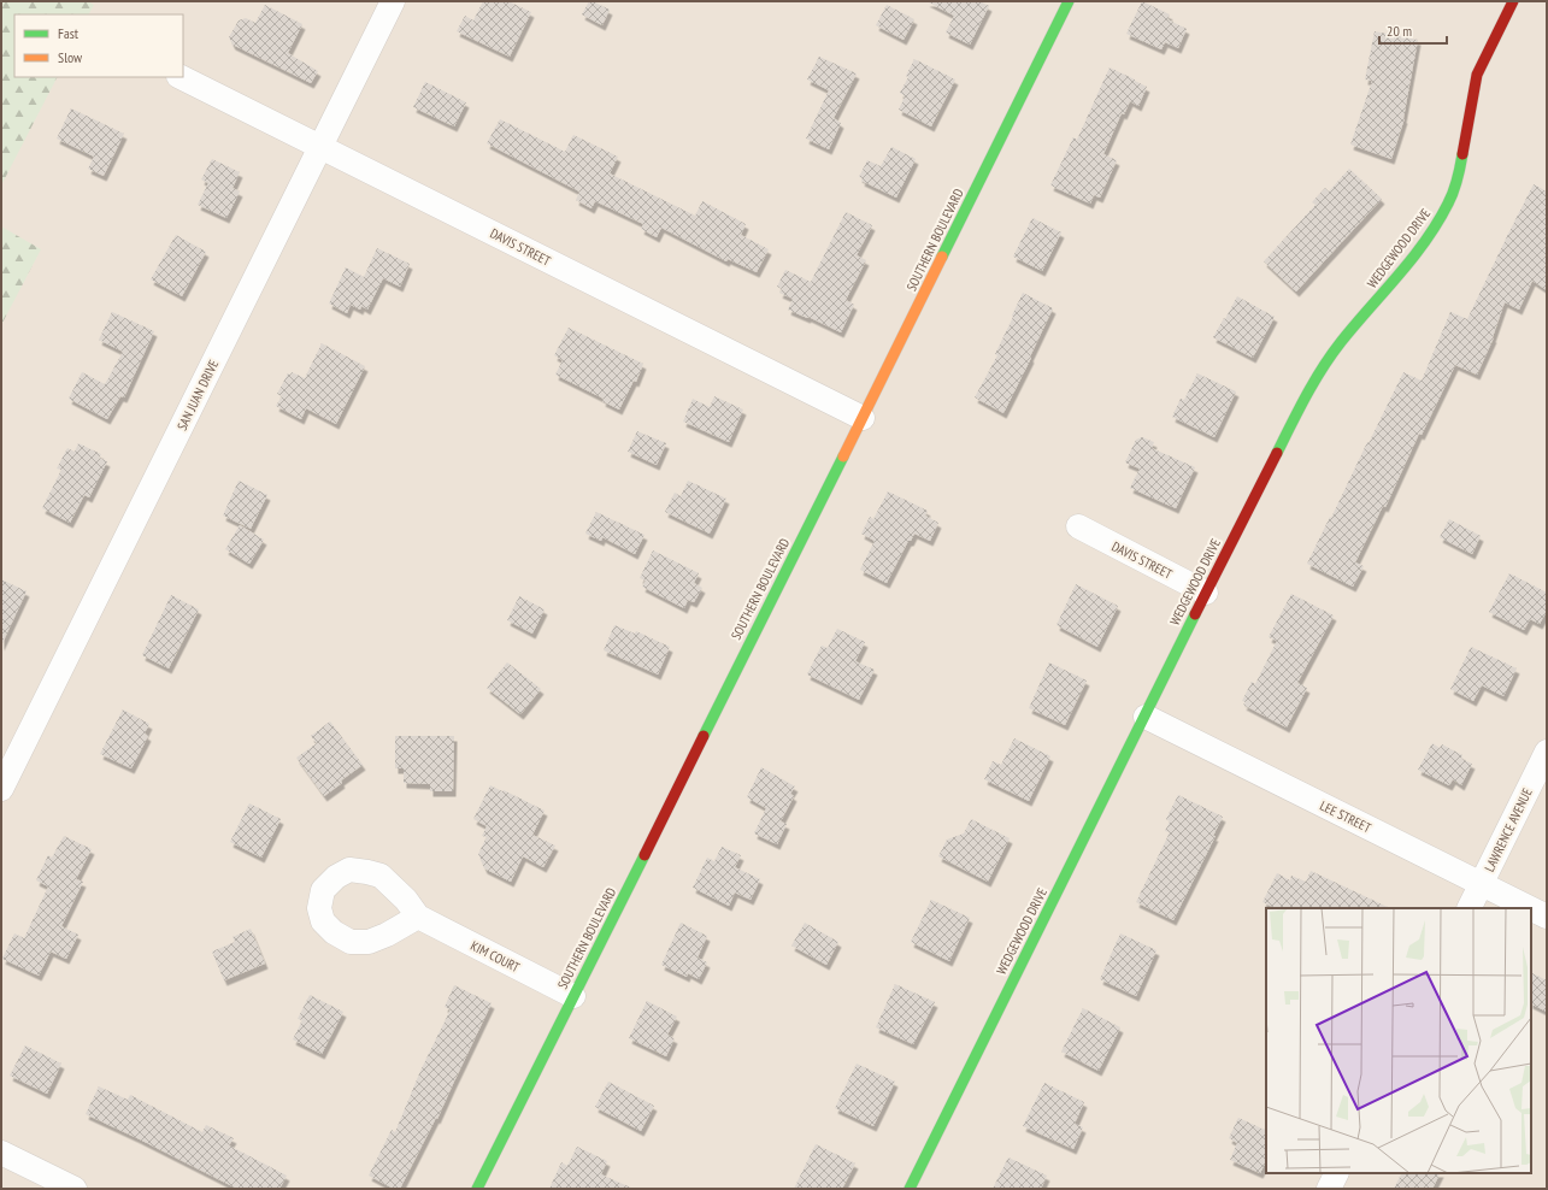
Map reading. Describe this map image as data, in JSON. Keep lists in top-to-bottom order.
{
  "streets": {
    "street": [
      "SOUTHERN BOULEVARD",
      "DAVIS STREET",
      "WEDGEWOOD DRIVE",
      "SAN JUAN DRIVE",
      "LEE STREET",
      "LAWRENCE AVENUE",
      "KIM COURT"
    ]
  },
  "crossings": [
    ["SOUTHERN BOULEVARD", "DAVIS STREET"],
    ["SOUTHERN BOULEVARD", "KIM COURT"],
    ["DAVIS STREET", "WEDGEWOOD DRIVE"],
    ["DAVIS STREET", "SAN JUAN DRIVE"],
    ["WEDGEWOOD DRIVE", "LEE STREET"],
    ["LEE STREET", "LAWRENCE AVENUE"]
  ],
  "legend": ["Fast", "Slow"],
  "scale_bar": "20 m"
}
